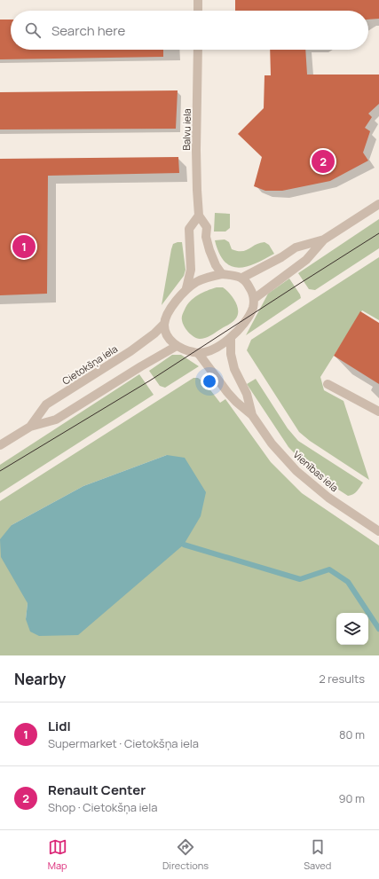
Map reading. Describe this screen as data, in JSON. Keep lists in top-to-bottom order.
{
  "streets": {
    "street": ["Balvu iela", "Cietokšņa iela", "Vienības iela"]
  },
  "crossings": [
    ["Balvu iela", "Cietokšņa iela"],
    ["Balvu iela", "Vienības iela"],
    ["Cietokšņa iela", "Vienības iela"]
  ],
  "page": {
    "search": "Search here",
    "pins": ["2", "1"],
    "heading": ["Nearby", "2 results"],
    "list": [
      {
        "mark": "1",
        "name": "Lidl",
        "note": "Supermarket · Cietokšņa iela",
        "value": "80 m"
      },
      {
        "mark": "2",
        "name": "Renault Center",
        "note": "Shop · Cietokšņa iela",
        "value": "90 m"
      }
    ],
    "nav": ["Map", "Directions", "Saved"]
  }
}
